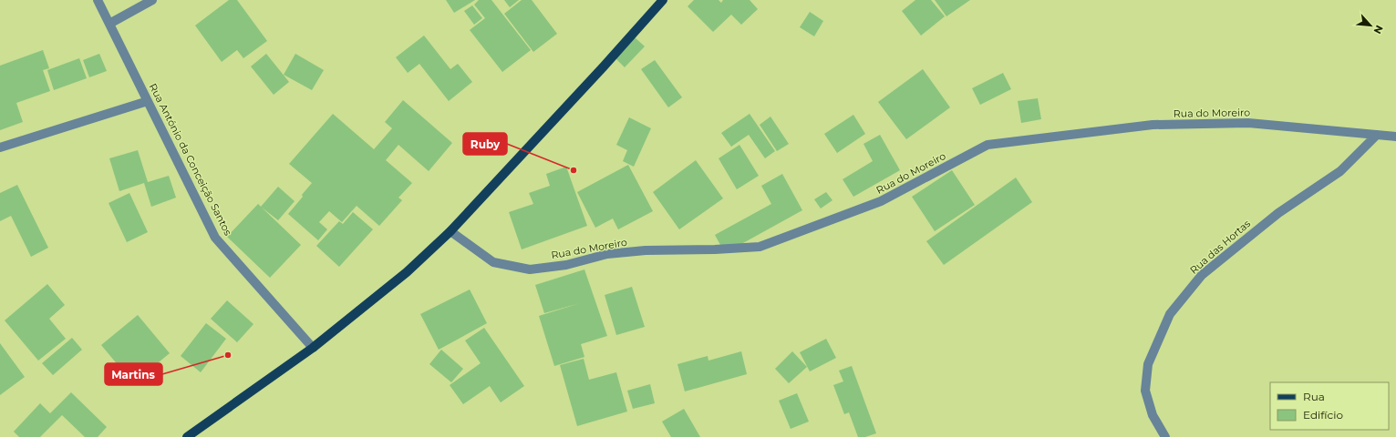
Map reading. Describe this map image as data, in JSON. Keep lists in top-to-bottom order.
{
  "streets": {
    "street": ["Rua do Moreiro", "Rua António da Conceição Santos", "Rua das Hortas"]
  },
  "crossings": [
    ["Rua do Moreiro", "Rua das Hortas"]
  ],
  "places": ["Ruby", "Martins"],
  "legend": ["Rua", "Edifício"],
  "north": "bottom right"
}
